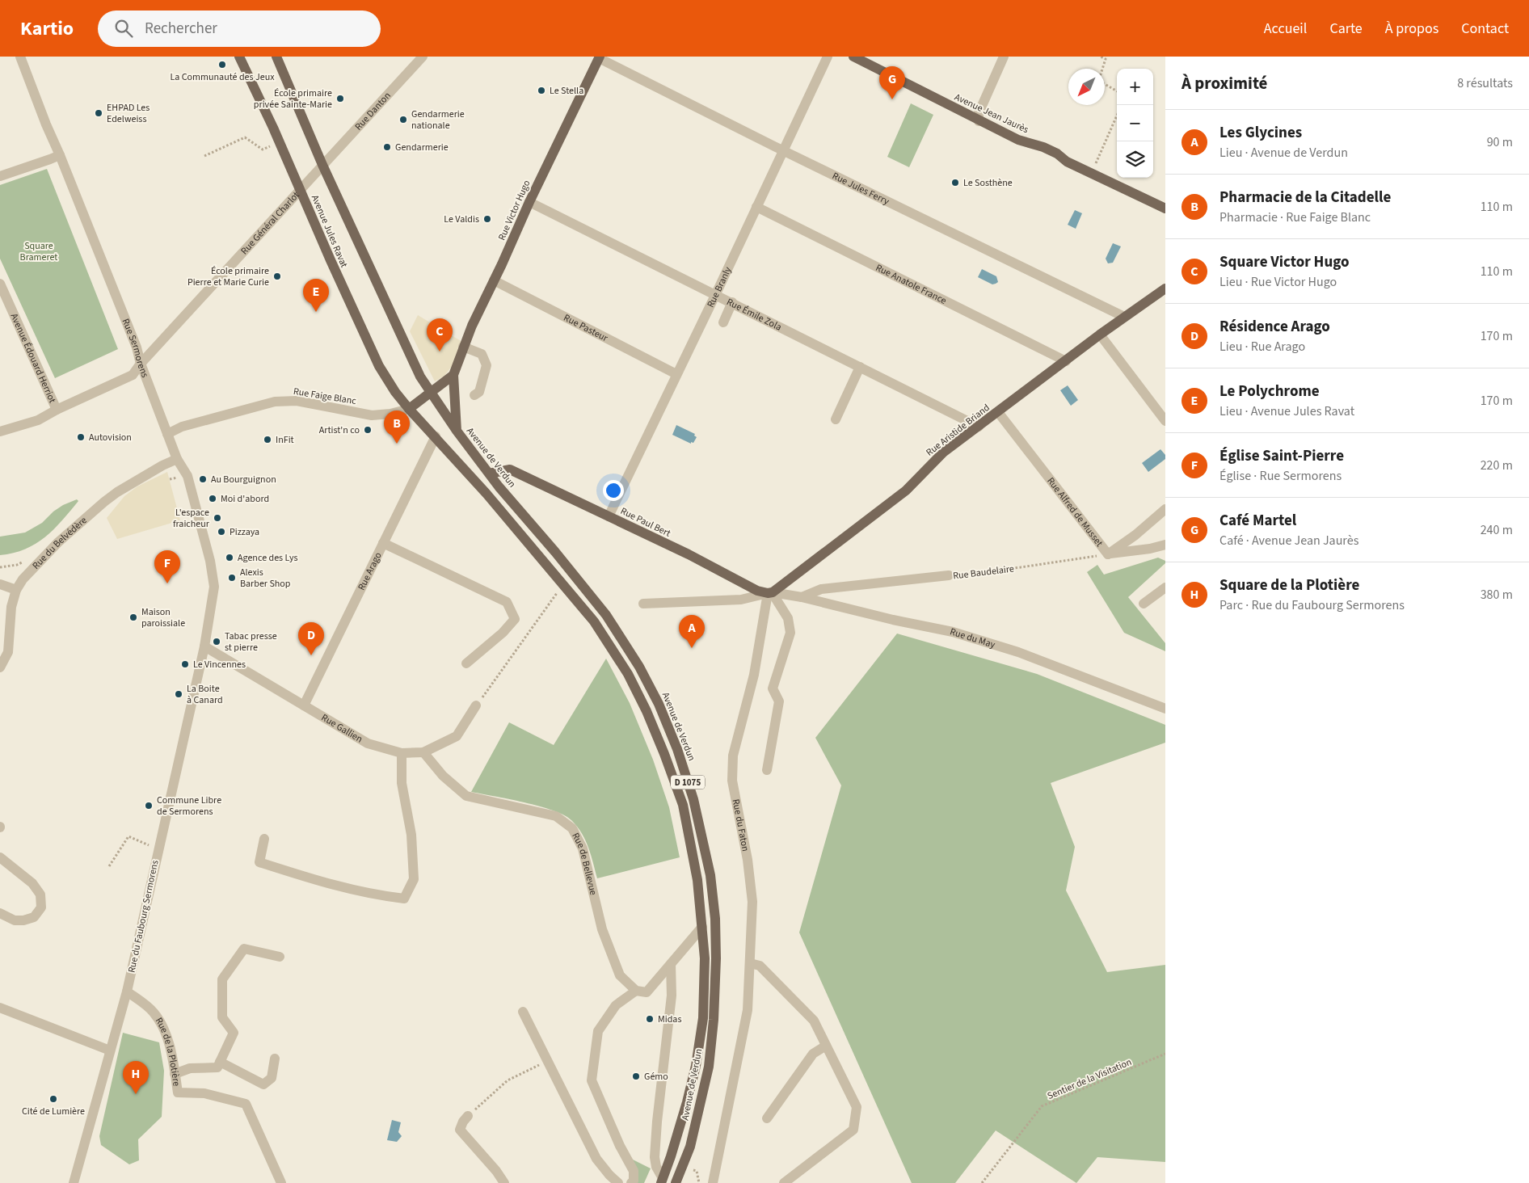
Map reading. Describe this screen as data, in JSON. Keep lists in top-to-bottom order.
{
  "streets": {
    "main road": [
      "Avenue Jean Jaurès",
      "Rue Victor Hugo",
      "Avenue Jules Ravat",
      "Rue Faige Blanc",
      "Rue Aristide Briand",
      "Avenue de Verdun",
      "Rue Paul Bert",
      "D 1075"
    ],
    "street": [
      "Rue Danton",
      "Rue Jules Ferry",
      "Rue Général Charlot",
      "Rue Anatole France",
      "Rue Branly",
      "Rue Émile Zola",
      "Rue Pasteur",
      "Rue Sermorens",
      "Avenue Édouard Herriot",
      "Rue Alfred de Musset",
      "Rue du Belvédère",
      "Rue Arago",
      "Rue Baudelaire",
      "Rue du May",
      "Rue Gallien",
      "Rue du Faton",
      "Rue de Bellevue",
      "Rue du Faubourg Sermorens",
      "Rue de la Plotière"
    ],
    "path": ["Sentier de la Visitation"]
  },
  "crossings": [
    ["Rue Danton", "Rue Général Charlot"],
    ["Rue Danton", "Avenue Jules Ravat"],
    ["Rue Jules Ferry", "Rue Victor Hugo"],
    ["Rue Jules Ferry", "Rue Branly"],
    ["Rue Jules Ferry", "Rue Aristide Briand"],
    ["Rue Victor Hugo", "Rue Émile Zola"],
    ["Rue Victor Hugo", "Rue Pasteur"],
    ["Rue Victor Hugo", "Avenue de Verdun"],
    ["Rue Général Charlot", "Avenue Jules Ravat"],
    ["Rue Général Charlot", "Rue Sermorens"],
    ["Rue Général Charlot", "Avenue Édouard Herriot"],
    ["Avenue Jules Ravat", "Rue Faige Blanc"],
    ["Avenue Jules Ravat", "Avenue de Verdun"],
    ["Rue Anatole France", "Rue Branly"],
    ["Rue Anatole France", "Rue Aristide Briand"],
    ["Rue Branly", "Rue Émile Zola"],
    ["Rue Branly", "Rue Pasteur"],
    ["Rue Branly", "Rue Paul Bert"],
    ["Rue Émile Zola", "Rue Aristide Briand"],
    ["Rue Sermorens", "Avenue Édouard Herriot"],
    ["Rue Sermorens", "Rue Faige Blanc"],
    ["Rue Sermorens", "Rue du Belvédère"],
    ["Rue Sermorens", "Rue Gallien"],
    ["Rue Sermorens", "Rue du Faubourg Sermorens"],
    ["Rue Faige Blanc", "Avenue de Verdun"],
    ["Rue Aristide Briand", "Rue Alfred de Musset"],
    ["Rue Aristide Briand", "Rue Paul Bert"],
    ["Rue Aristide Briand", "Rue du May"],
    ["Rue Aristide Briand", "Rue du Faton"],
    ["Avenue de Verdun", "Rue Paul Bert"],
    ["Avenue de Verdun", "Rue Arago"],
    ["Rue Alfred de Musset", "Rue Baudelaire"],
    ["Rue Paul Bert", "Rue du May"],
    ["Rue Paul Bert", "Rue du Faton"],
    ["Rue Arago", "Rue Gallien"],
    ["Rue Baudelaire", "Rue du May"],
    ["Rue du May", "Rue du Faton"],
    ["Rue Gallien", "Rue de Bellevue"],
    ["Rue Gallien", "Rue du Faubourg Sermorens"],
    ["Rue du Faubourg Sermorens", "Rue de la Plotière"]
  ],
  "parks": ["Square Brameret"],
  "places": [
    "La Communauté des Jeux",
    "Le Stella",
    "École primaire privée Sainte-Marie",
    "EHPAD Les Edelweiss",
    "Gendarmerie nationale",
    "Gendarmerie",
    "Le Sosthène",
    "Le Valdis",
    "École primaire Pierre et Marie Curie",
    "Artist'n co",
    "Autovision",
    "InFit",
    "Au Bourguignon",
    "Moi d'abord",
    "L'espace fraicheur",
    "Pizzaya",
    "Agence des Lys",
    "Alexis Barber Shop",
    "Maison paroissiale",
    "Tabac presse st pierre",
    "Le Vincennes",
    "La Boite à Canard",
    "Commune Libre de Sermorens",
    "Midas",
    "Gémo",
    "Cité de Lumière"
  ],
  "north": "bottom left",
  "page": {
    "header": "Kartio",
    "search": "Rechercher",
    "nav": [
      "Accueil",
      "Carte",
      "À propos",
      "Contact"
    ],
    "heading": ["À proximité", "8 résultats"],
    "pins": [
      "G",
      "E",
      "C",
      "B",
      "F",
      "A",
      "D",
      "H"
    ],
    "map_buttons": ["+", "−"],
    "list": [
      {
        "mark": "A",
        "name": "Les Glycines",
        "note": "Lieu · Avenue de Verdun",
        "value": "90 m"
      },
      {
        "mark": "B",
        "name": "Pharmacie de la Citadelle",
        "note": "Pharmacie · Rue Faige Blanc",
        "value": "110 m"
      },
      {
        "mark": "C",
        "name": "Square Victor Hugo",
        "note": "Lieu · Rue Victor Hugo",
        "value": "110 m"
      },
      {
        "mark": "D",
        "name": "Résidence Arago",
        "note": "Lieu · Rue Arago",
        "value": "170 m"
      },
      {
        "mark": "E",
        "name": "Le Polychrome",
        "note": "Lieu · Avenue Jules Ravat",
        "value": "170 m"
      },
      {
        "mark": "F",
        "name": "Église Saint-Pierre",
        "note": "Église · Rue Sermorens",
        "value": "220 m"
      },
      {
        "mark": "G",
        "name": "Café Martel",
        "note": "Café · Avenue Jean Jaurès",
        "value": "240 m"
      },
      {
        "mark": "H",
        "name": "Square de la Plotière",
        "note": "Parc · Rue du Faubourg Sermorens",
        "value": "380 m"
      }
    ]
  }
}
